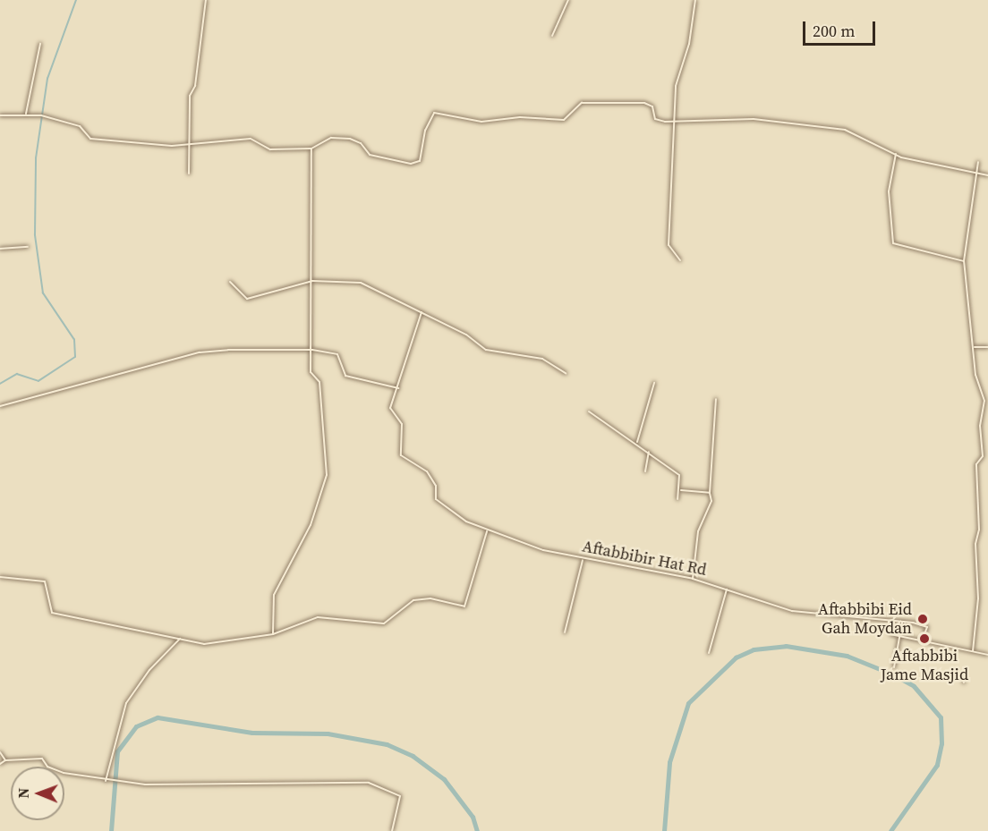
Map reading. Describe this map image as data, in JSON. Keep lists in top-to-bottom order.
{
  "streets": {
    "street": ["Aftabbibir Hat Rd"]
  },
  "places": ["Aftabbibi Eid Gah Moydan", "Aftabbibi Jame Masjid"],
  "scale_bar": "200 m",
  "north": "left"
}
